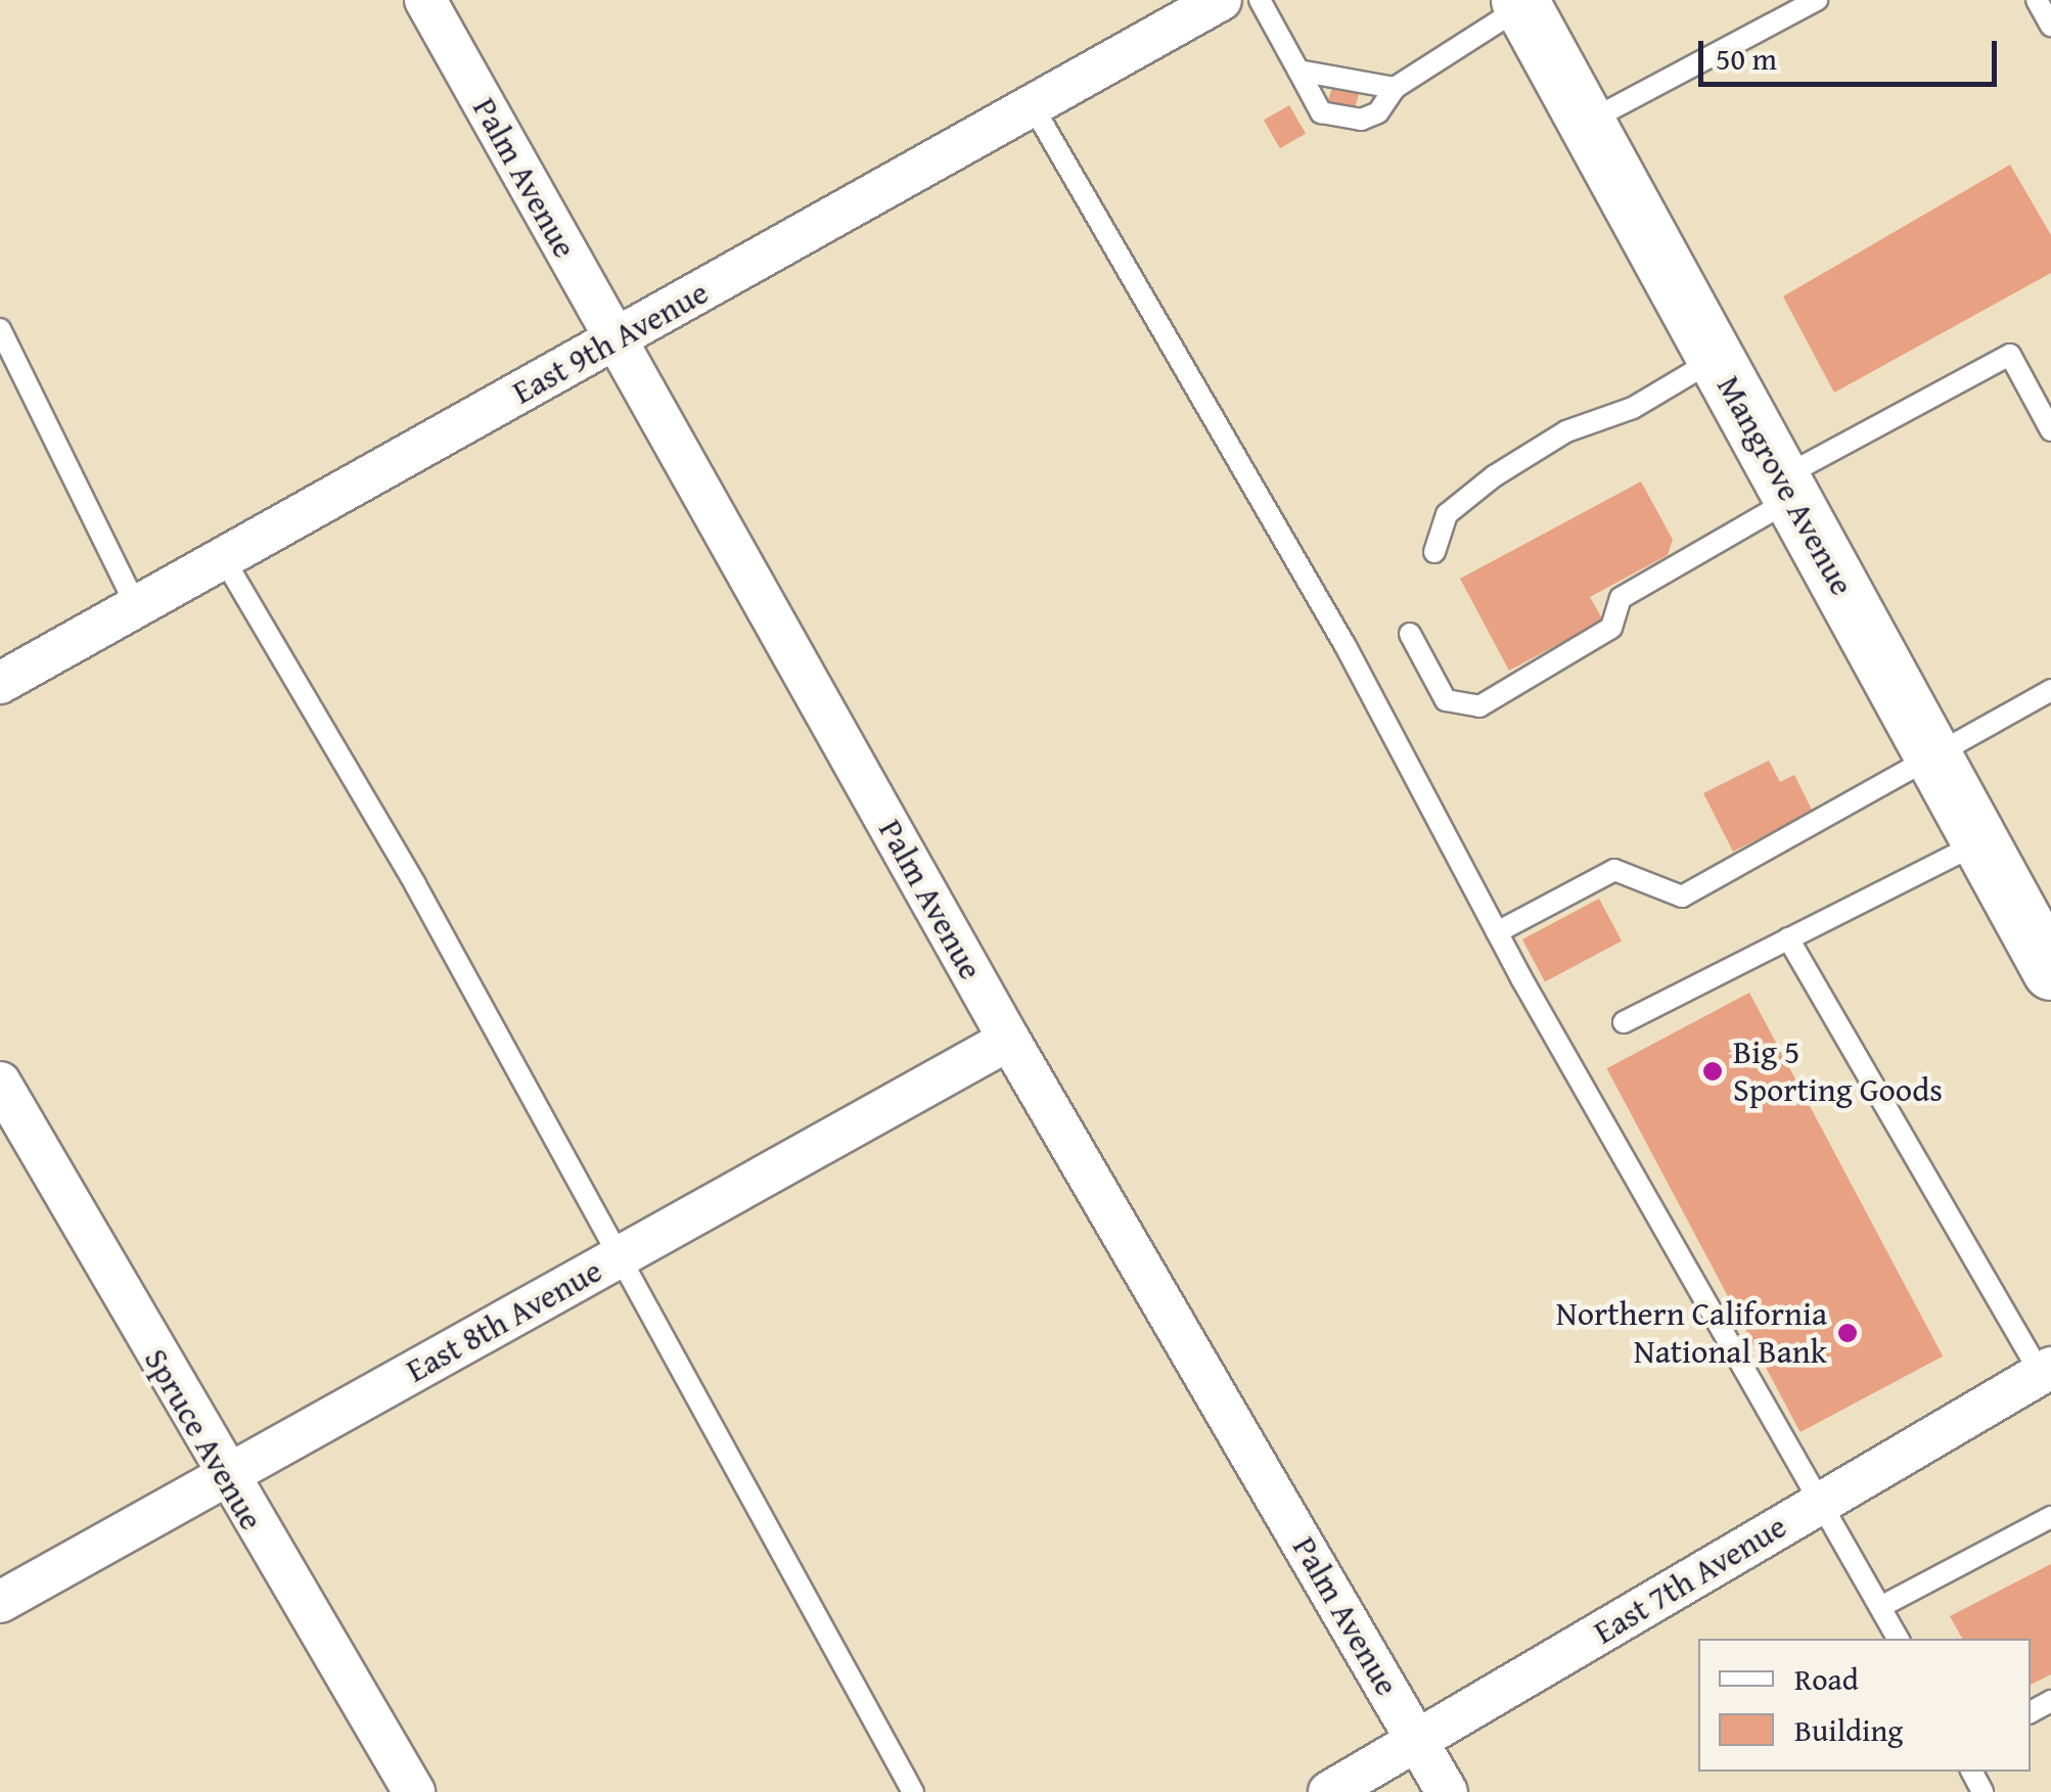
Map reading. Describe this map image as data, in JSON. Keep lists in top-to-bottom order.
{
  "streets": {
    "street": [
      "Palm Avenue",
      "East 9th Avenue",
      "Mangrove Avenue",
      "East 8th Avenue",
      "Spruce Avenue",
      "East 7th Avenue"
    ]
  },
  "crossings": [
    ["Palm Avenue", "East 9th Avenue"],
    ["Palm Avenue", "East 8th Avenue"],
    ["Palm Avenue", "East 7th Avenue"],
    ["East 8th Avenue", "Spruce Avenue"]
  ],
  "places": ["Big 5 Sporting Goods", "Northern California National Bank"],
  "legend": ["Road", "Building"],
  "scale_bar": "50 m"
}
